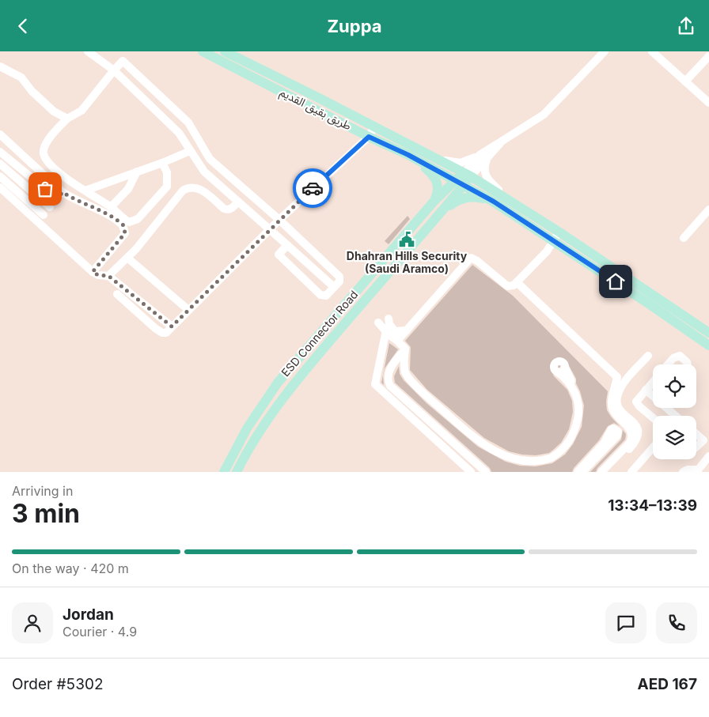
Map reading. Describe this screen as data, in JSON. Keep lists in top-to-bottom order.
{
  "streets": {
    "main road": ["طريق بقيق القديم", "ESD Connector Road"]
  },
  "crossings": [
    ["طريق بقيق القديم", "ESD Connector Road"]
  ],
  "places": {
    "public building": ["Dhahran Hills Security (Saudi Aramco)"]
  },
  "page": {
    "header": "Zuppa",
    "heading": ["3 min", "Arriving in", "13:34–13:39"],
    "panel": [
      "Jordan",
      "Courier · 4.9",
      "Order #5302",
      "AED 167"
    ],
    "bar": "On the way · 420 m"
  }
}
